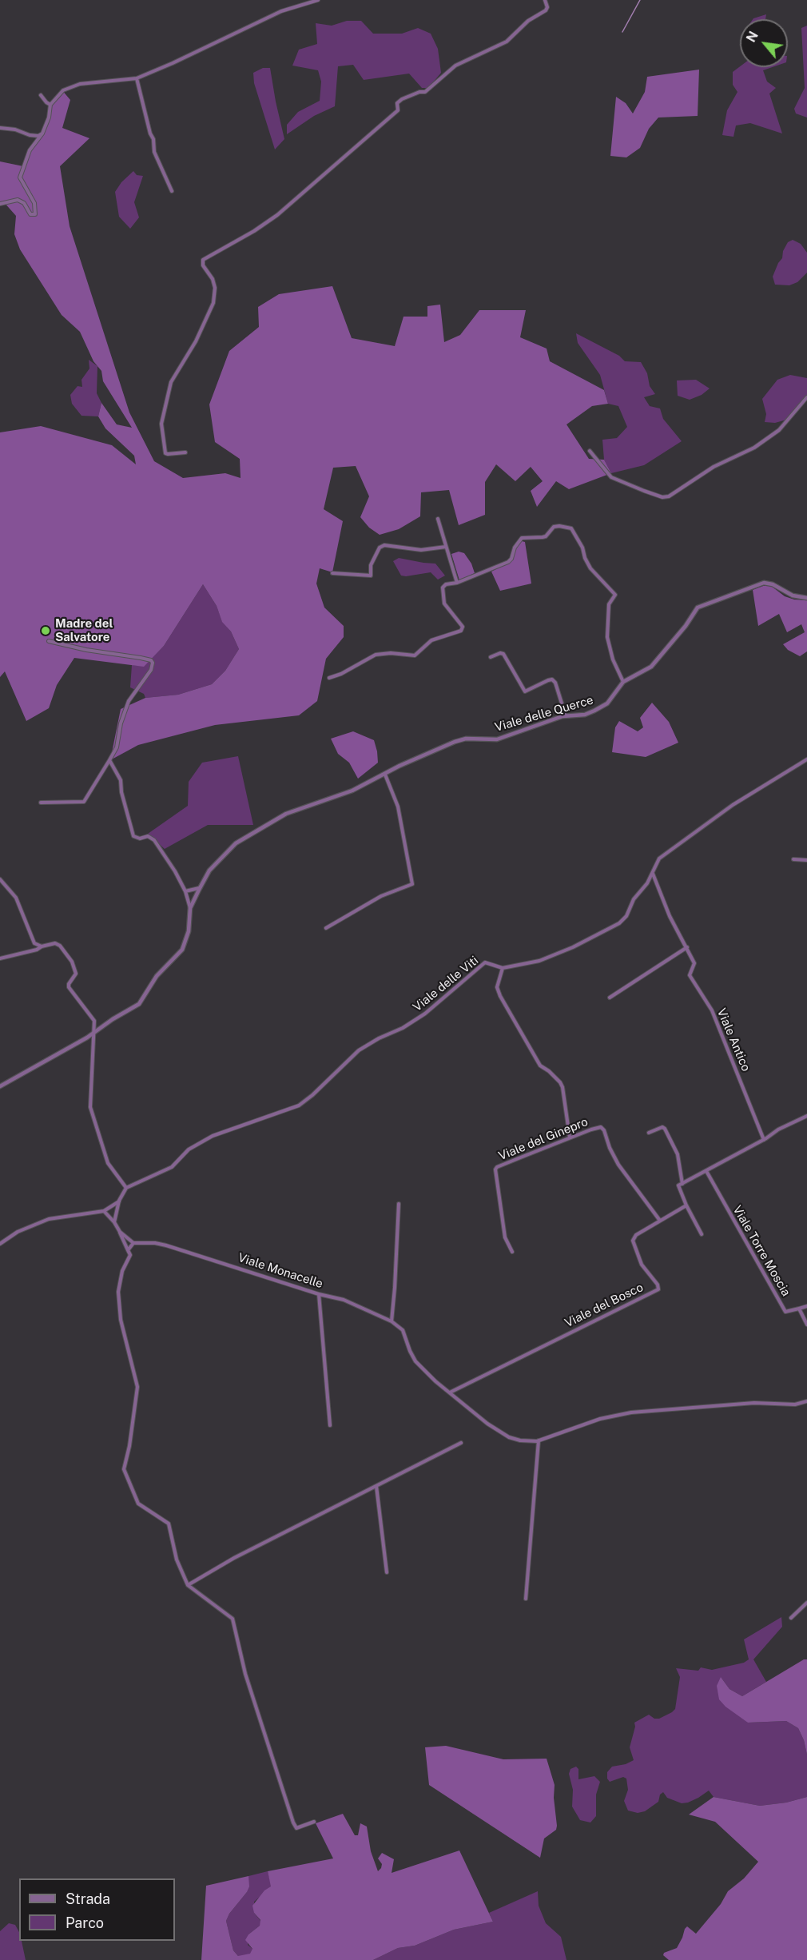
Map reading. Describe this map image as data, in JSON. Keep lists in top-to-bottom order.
{
  "streets": {
    "street": [
      "Viale delle Querce",
      "Viale delle Viti",
      "Viale Antico",
      "Viale del Ginepro",
      "Viale Torre Moscia",
      "Viale Monacelle",
      "Viale del Bosco"
    ]
  },
  "crossings": [
    ["Viale delle Viti", "Viale Antico"],
    ["Viale del Ginepro", "Viale del Bosco"],
    ["Viale Monacelle", "Viale del Bosco"]
  ],
  "places": ["Madre del Salvatore"],
  "legend": ["Strada", "Parco"],
  "north": "top left"
}
